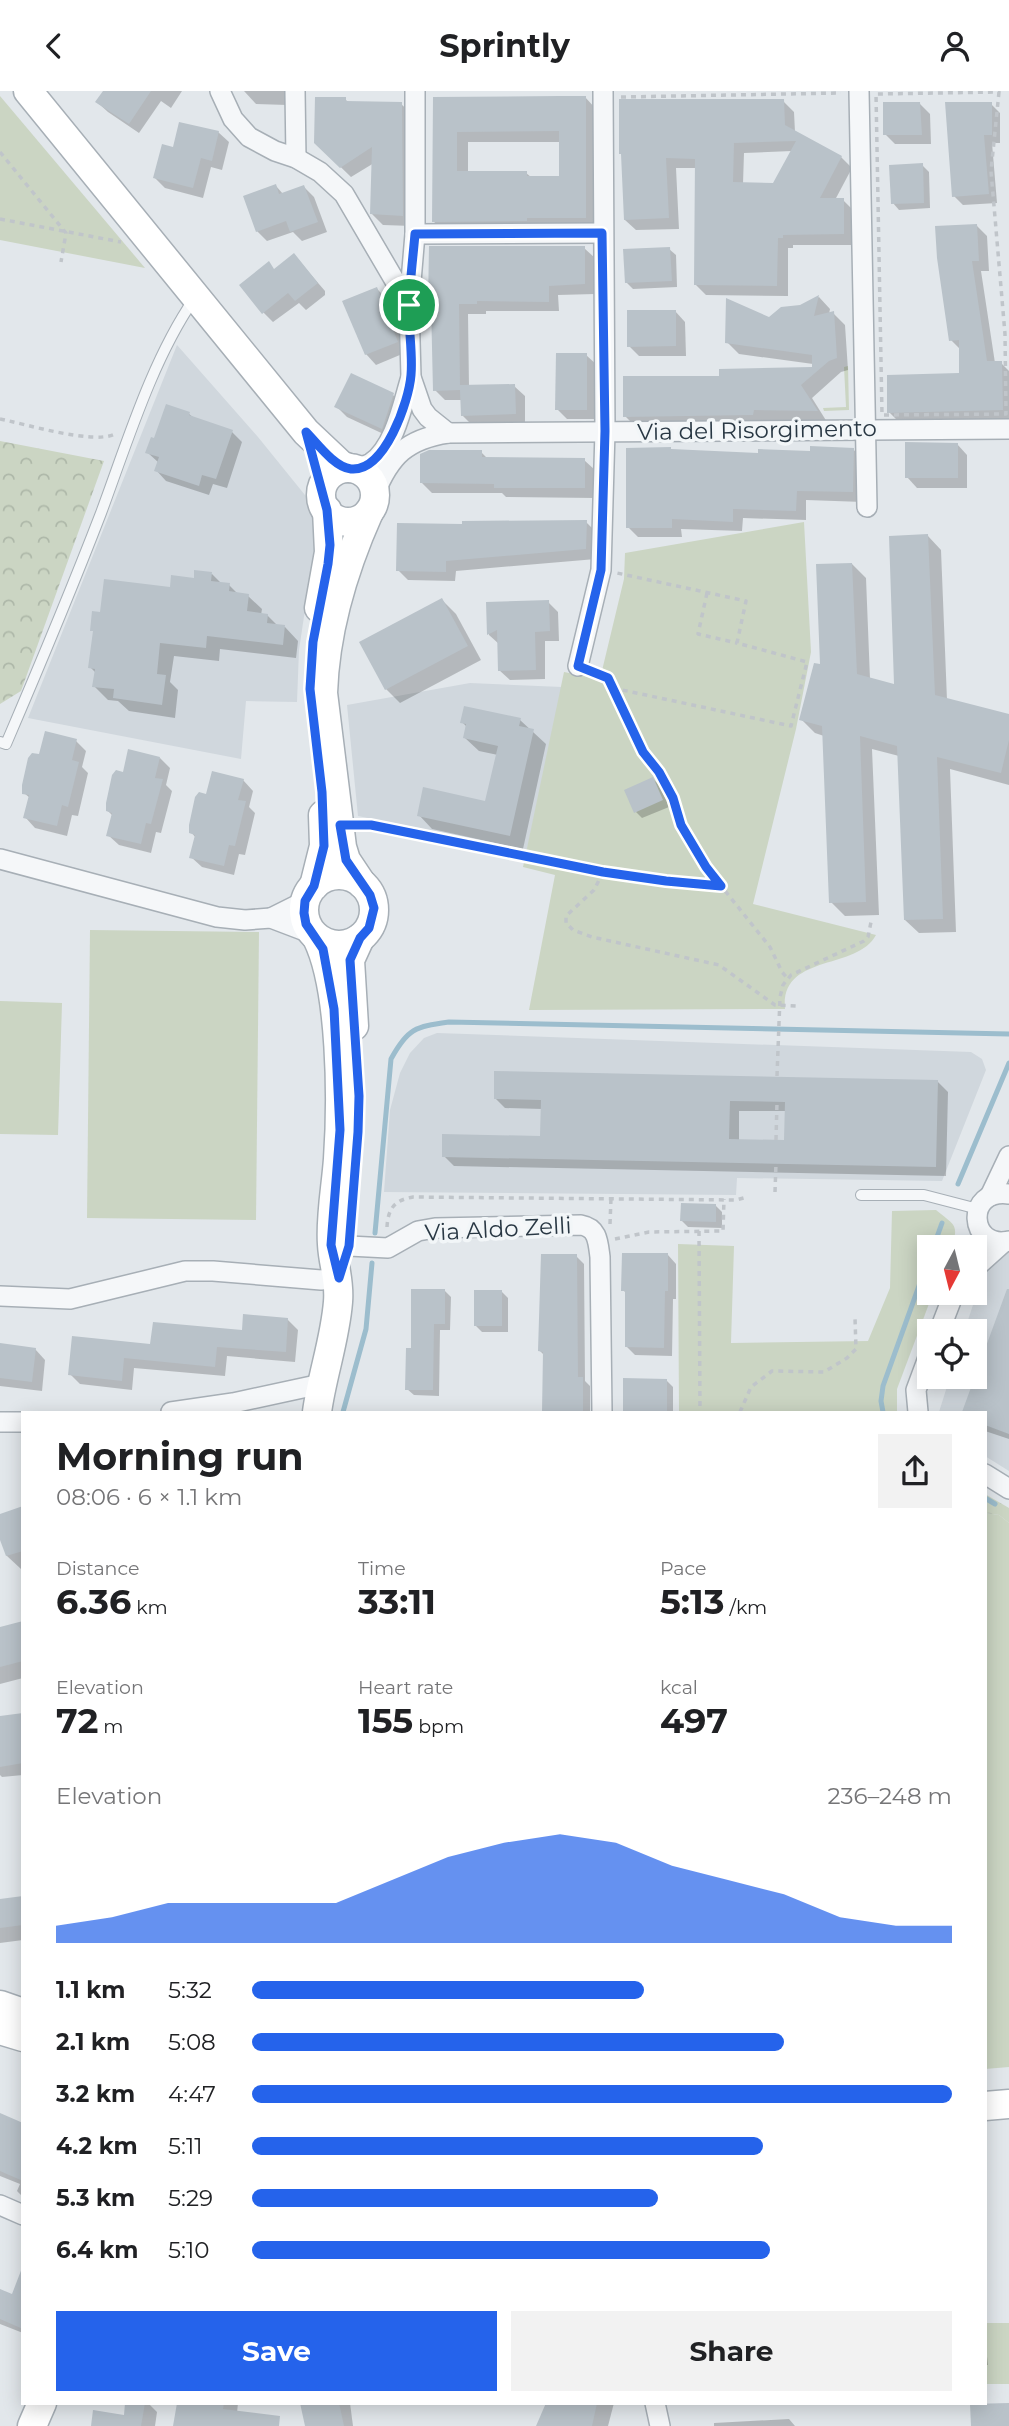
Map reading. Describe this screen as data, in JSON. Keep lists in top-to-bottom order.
{
  "streets": {
    "street": ["Via del Risorgimento", "Via Aldo Zelli"]
  },
  "north": "bottom",
  "page": {
    "header": "Sprintly",
    "heading": ["Morning run", "08:06 · 6 × 1.1 km"],
    "stats": [
      ["Distance", "6.36 km"],
      ["Time", "33:11"],
      ["Pace", "5:13 /km"],
      ["Elevation", "72 m"],
      ["Heart rate", "155 bpm"],
      ["kcal", "497"]
    ],
    "chart": ["Elevation", "236–248 m"],
    "list": [
      {
        "name": "1.1 km",
        "note": "5:32"
      },
      {
        "name": "2.1 km",
        "note": "5:08"
      },
      {
        "name": "3.2 km",
        "note": "4:47"
      },
      {
        "name": "4.2 km",
        "note": "5:11"
      },
      {
        "name": "5.3 km",
        "note": "5:29"
      },
      {
        "name": "6.4 km",
        "note": "5:10"
      }
    ],
    "buttons": ["Save", "Share"]
  }
}
